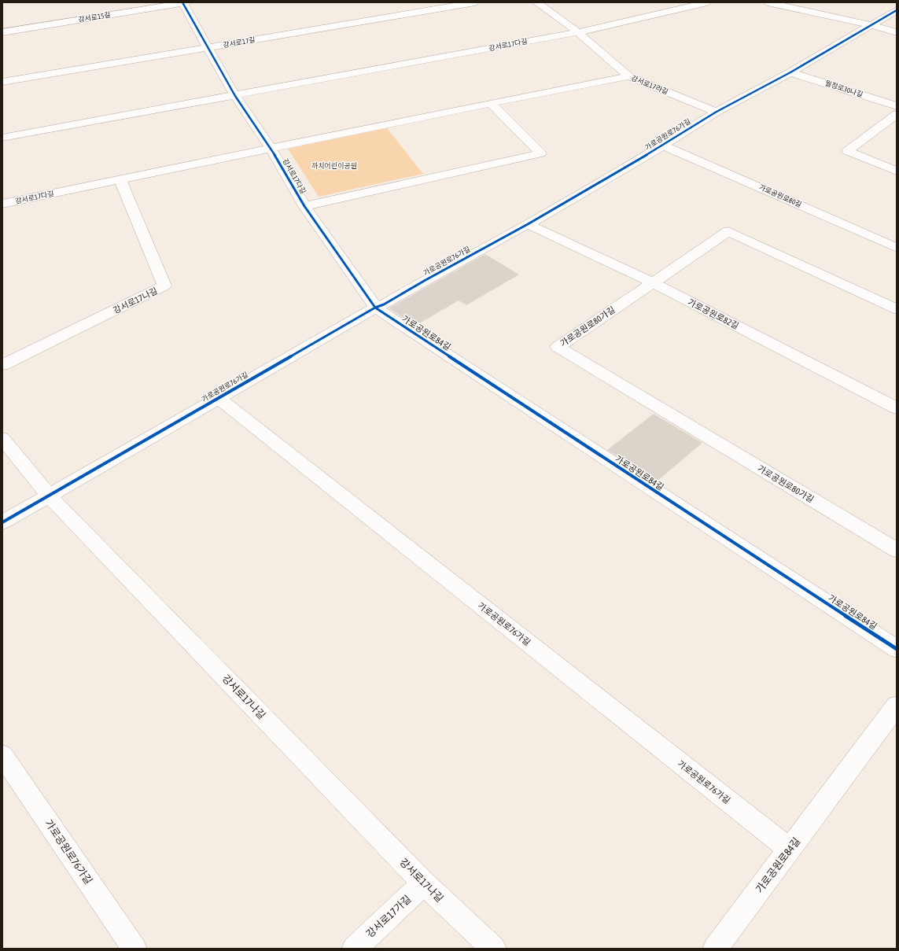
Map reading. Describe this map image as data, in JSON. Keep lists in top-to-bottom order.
{
  "streets": {
    "street": [
      "강서로15길",
      "강서로17길",
      "강서로17다길",
      "강서로17라길",
      "월정로30나길",
      "가로공원로76가길",
      "가로공원로80길",
      "강서로17나길",
      "가로공원로82길",
      "가로공원로80가길",
      "가로공원로84길",
      "강서로17가길"
    ]
  },
  "crossings": [
    ["강서로15길", "강서로17다길"],
    ["강서로17길", "강서로17다길"],
    ["강서로17다길", "강서로17라길"],
    ["강서로17다길", "가로공원로76가길"],
    ["강서로17다길", "강서로17나길"],
    ["강서로17다길", "가로공원로84길"],
    ["강서로17라길", "가로공원로76가길"],
    ["월정로30나길", "가로공원로76가길"],
    ["가로공원로76가길", "가로공원로80길"],
    ["가로공원로76가길", "강서로17나길"],
    ["가로공원로76가길", "가로공원로82길"],
    ["가로공원로76가길", "가로공원로84길"],
    ["강서로17나길", "강서로17가길"],
    ["가로공원로82길", "가로공원로80가길"]
  ],
  "parks": ["까치어린이공원"]
}
